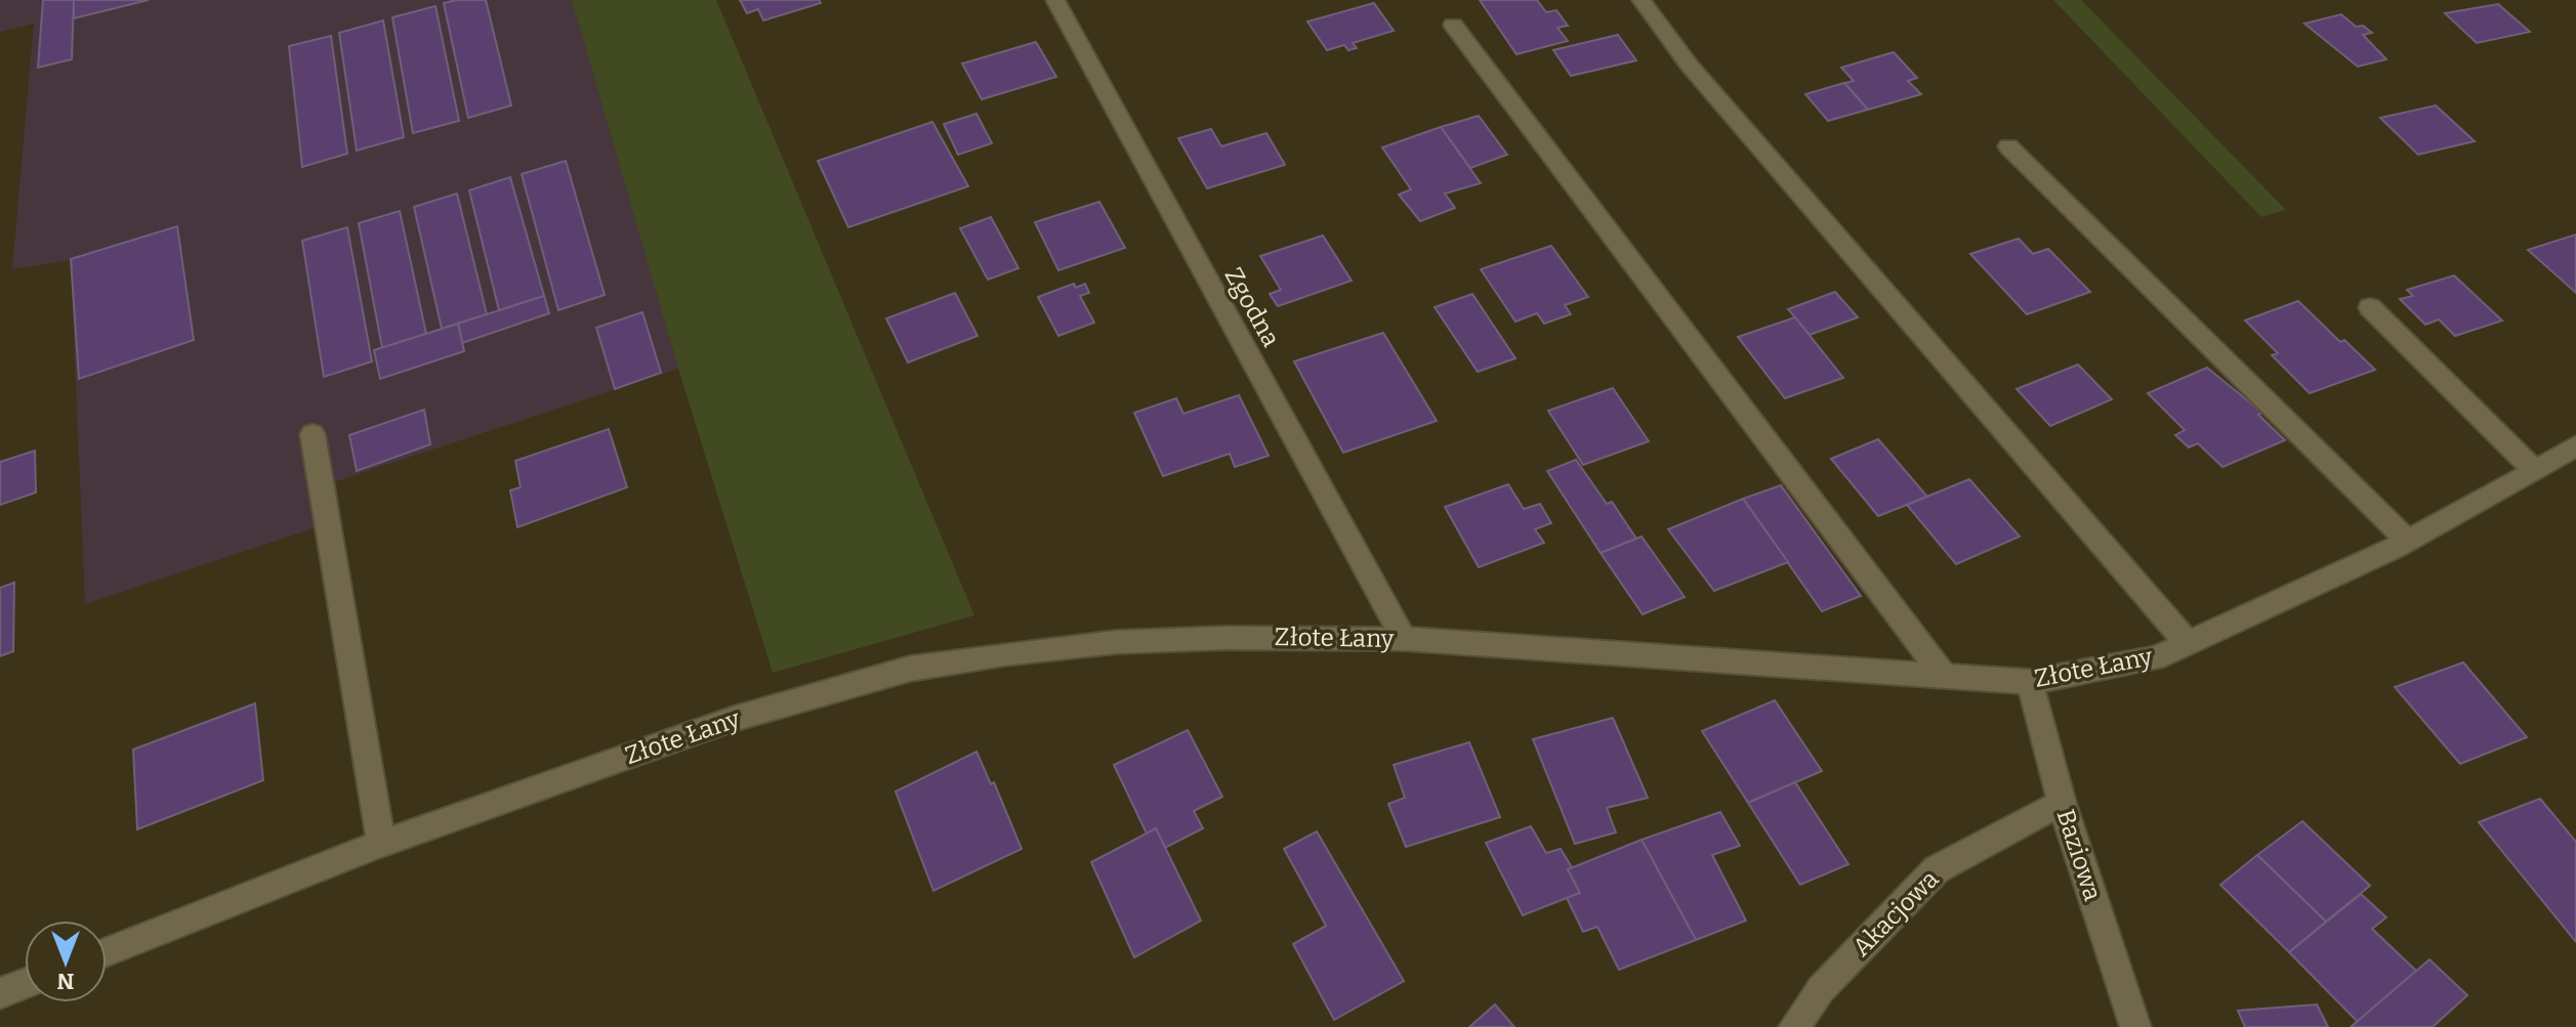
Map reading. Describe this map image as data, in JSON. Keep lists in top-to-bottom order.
{
  "streets": {
    "street": [
      "Zgodna",
      "Złote Łany",
      "Baziowa",
      "Akacjowa"
    ]
  },
  "crossings": [
    ["Zgodna", "Złote Łany"],
    ["Złote Łany", "Baziowa"],
    ["Baziowa", "Akacjowa"]
  ],
  "north": "bottom"
}
